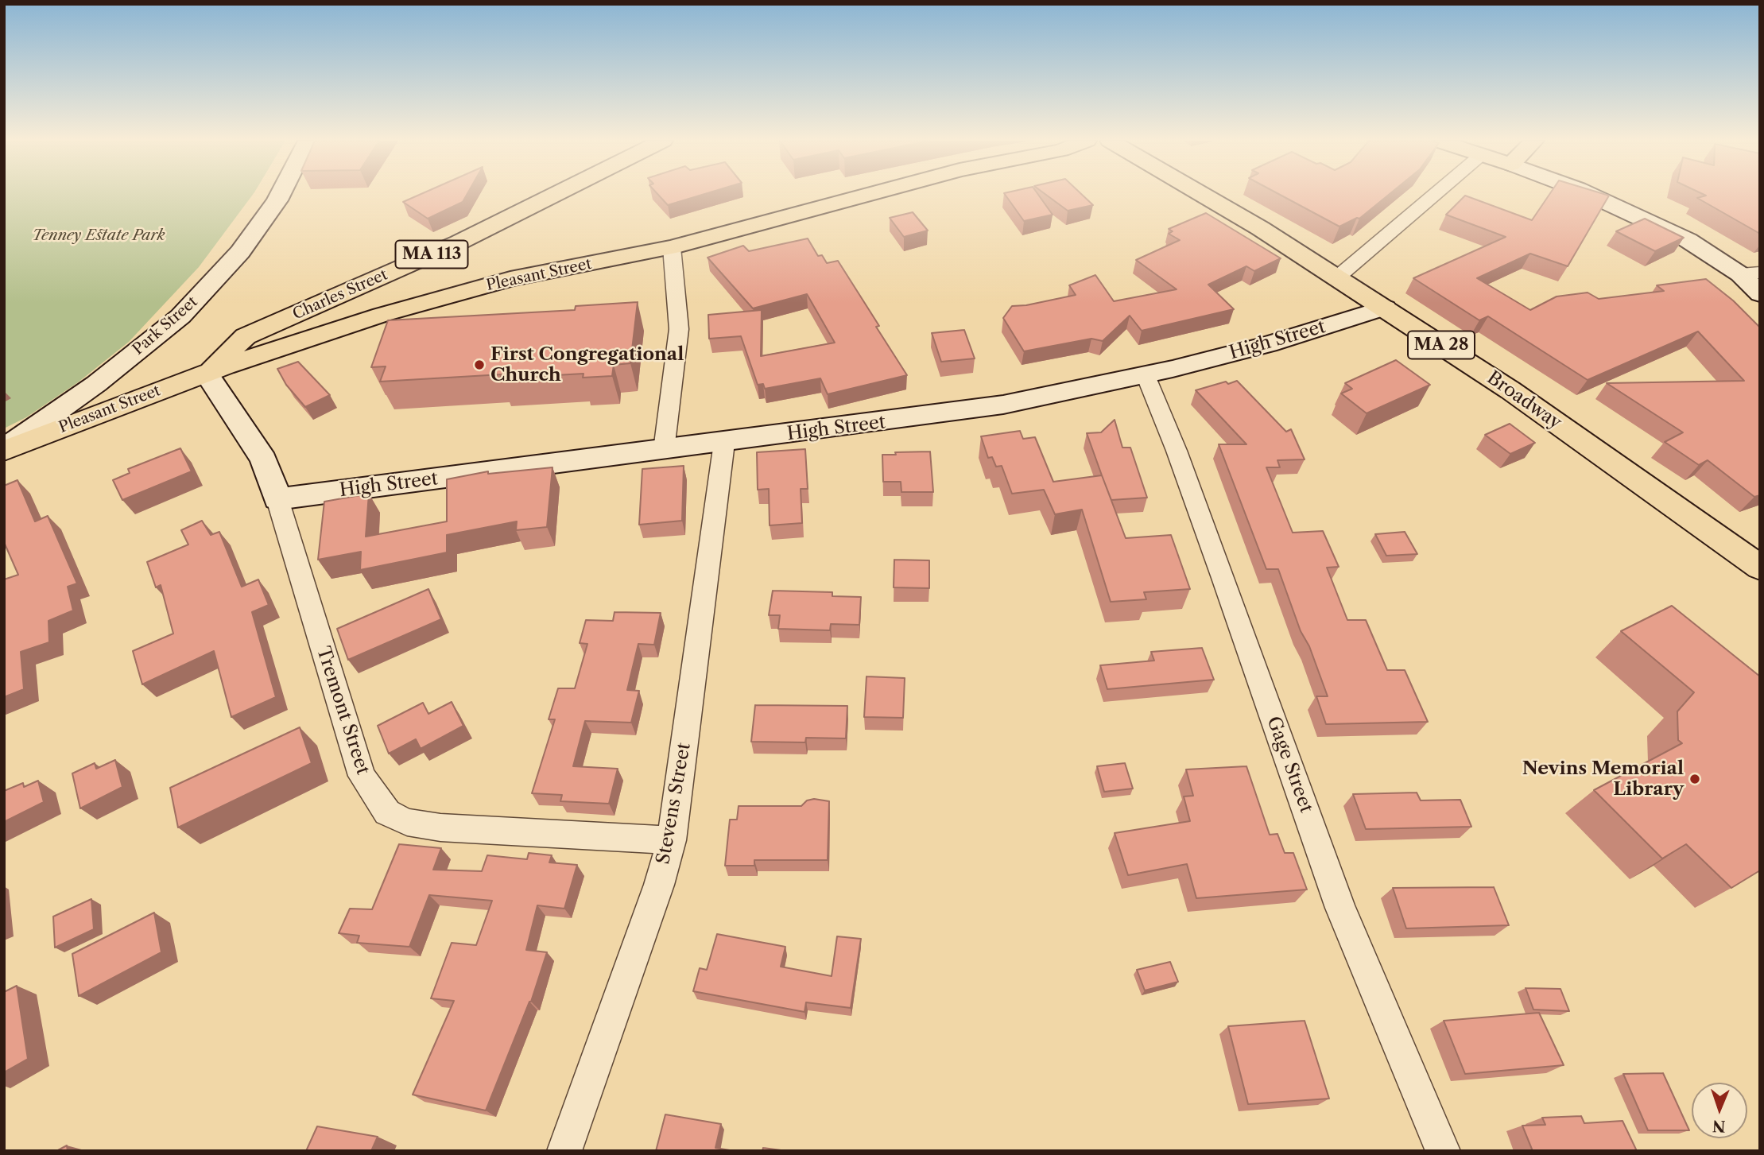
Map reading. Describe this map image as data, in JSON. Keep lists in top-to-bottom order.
{
  "streets": {
    "main road": [
      "MA 113",
      "Pleasant Street",
      "Charles Street",
      "MA 28",
      "Broadway"
    ],
    "street": [
      "Park Street",
      "High Street",
      "Tremont Street",
      "Gage Street",
      "Stevens Street"
    ]
  },
  "crossings": [
    ["Pleasant Street", "Charles Street"],
    ["Pleasant Street", "Park Street"],
    ["Pleasant Street", "Tremont Street"],
    ["Charles Street", "Tremont Street"],
    ["High Street", "Broadway"],
    ["High Street", "Tremont Street"],
    ["High Street", "Gage Street"],
    ["High Street", "Stevens Street"],
    ["Tremont Street", "Stevens Street"]
  ],
  "parks": ["Tenney Estate Park"],
  "places": ["First Congregational Church", "Nevins Memorial Library"],
  "north": "bottom"
}
